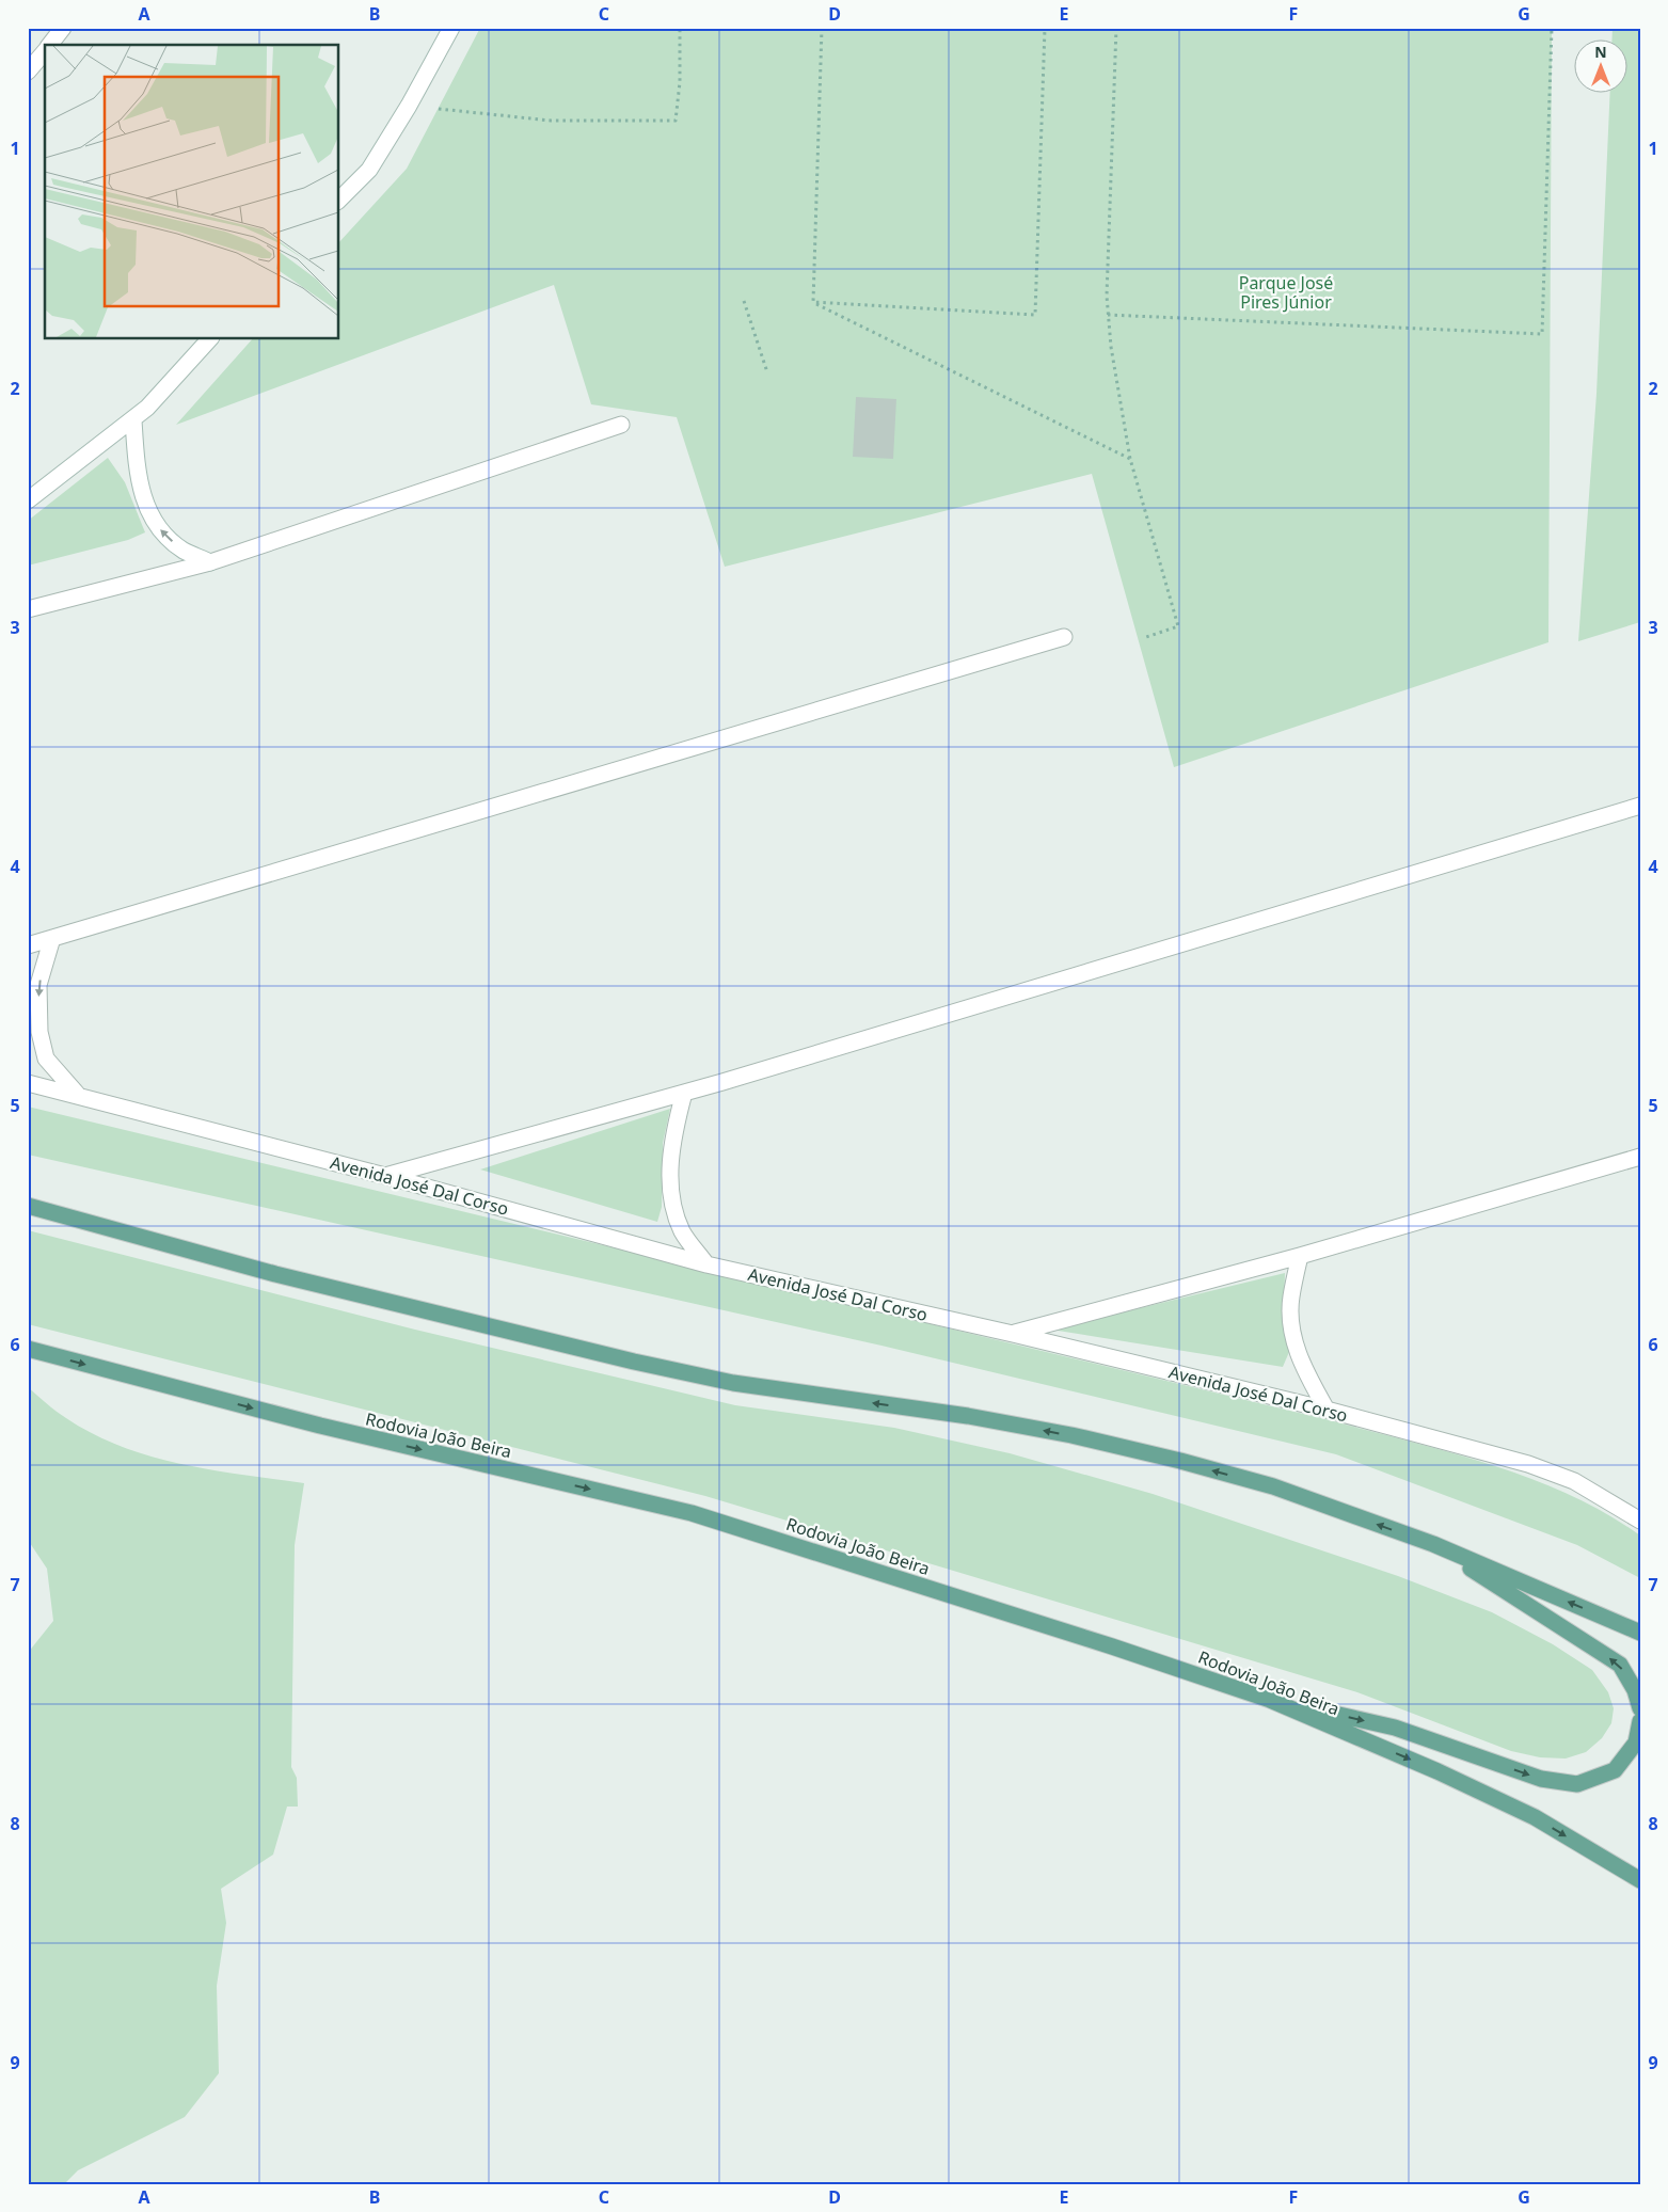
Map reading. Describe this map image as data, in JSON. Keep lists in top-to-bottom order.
{
  "streets": {
    "main road": ["Rodovia João Beira"],
    "street": ["Avenida José Dal Corso"]
  },
  "parks": ["Parque José Pires Júnior"],
  "north": "top",
  "grid": {
    "columns": [
      "A",
      "B",
      "C",
      "D",
      "E",
      "F",
      "G"
    ],
    "rows": [
      "1",
      "2",
      "3",
      "4",
      "5",
      "6",
      "7",
      "8",
      "9"
    ]
  }
}
